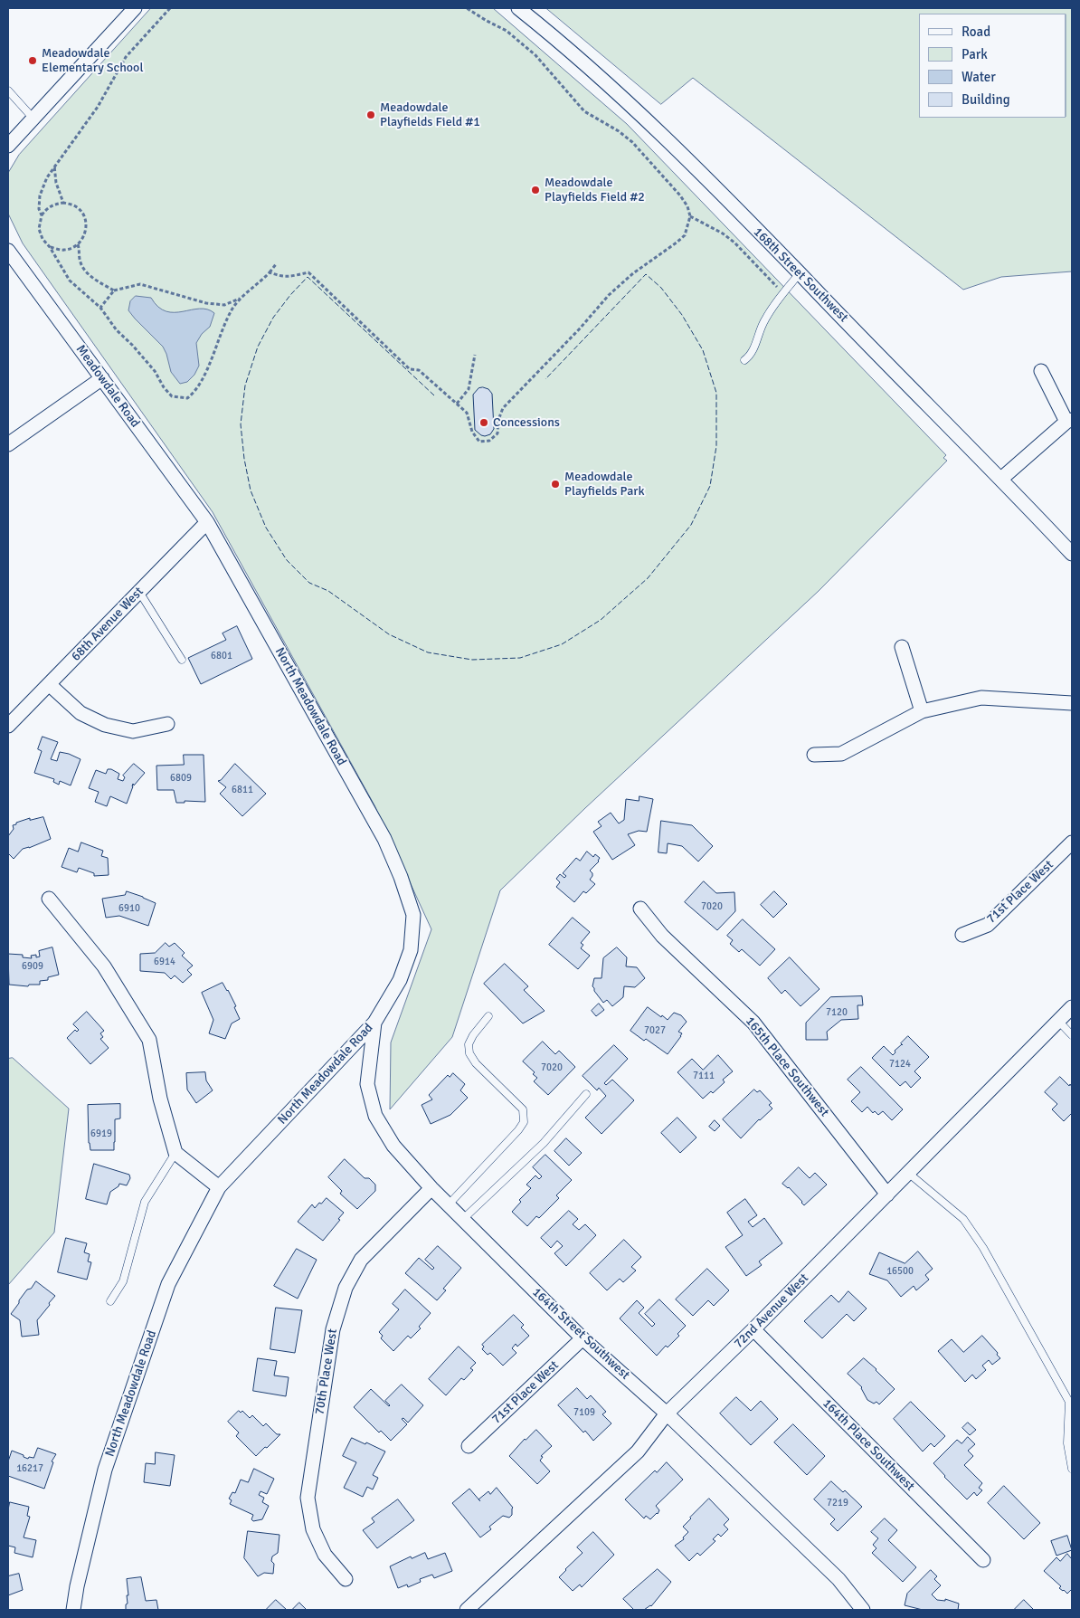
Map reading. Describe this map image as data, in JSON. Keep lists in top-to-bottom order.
{
  "streets": {
    "street": [
      "168th Street Southwest",
      "Meadowdale Road",
      "68th Avenue West",
      "North Meadowdale Road",
      "71st Place West",
      "165th Place Southwest",
      "72nd Avenue West",
      "164th Street Southwest",
      "70th Place West",
      "164th Place Southwest"
    ]
  },
  "crossings": [
    ["Meadowdale Road", "68th Avenue West"],
    ["Meadowdale Road", "North Meadowdale Road"],
    ["68th Avenue West", "North Meadowdale Road"],
    ["North Meadowdale Road", "164th Street Southwest"],
    ["71st Place West", "164th Street Southwest"],
    ["165th Place Southwest", "72nd Avenue West"],
    ["72nd Avenue West", "164th Street Southwest"],
    ["72nd Avenue West", "164th Place Southwest"],
    ["164th Street Southwest", "70th Place West"]
  ],
  "places": [
    "Meadowdale Elementary School",
    "Meadowdale Playfields Field #1",
    "Meadowdale Playfields Field #2",
    "Concessions",
    "Meadowdale Playfields Park"
  ],
  "house_numbers": [
    "6801",
    "6809",
    "6811",
    "7020",
    "6910",
    "6914",
    "6909",
    "7120",
    "7027",
    "7124",
    "7020",
    "7111",
    "6919",
    "16500",
    "7109",
    "16217",
    "7219"
  ],
  "legend": [
    "Road",
    "Park",
    "Water",
    "Building"
  ]
}
